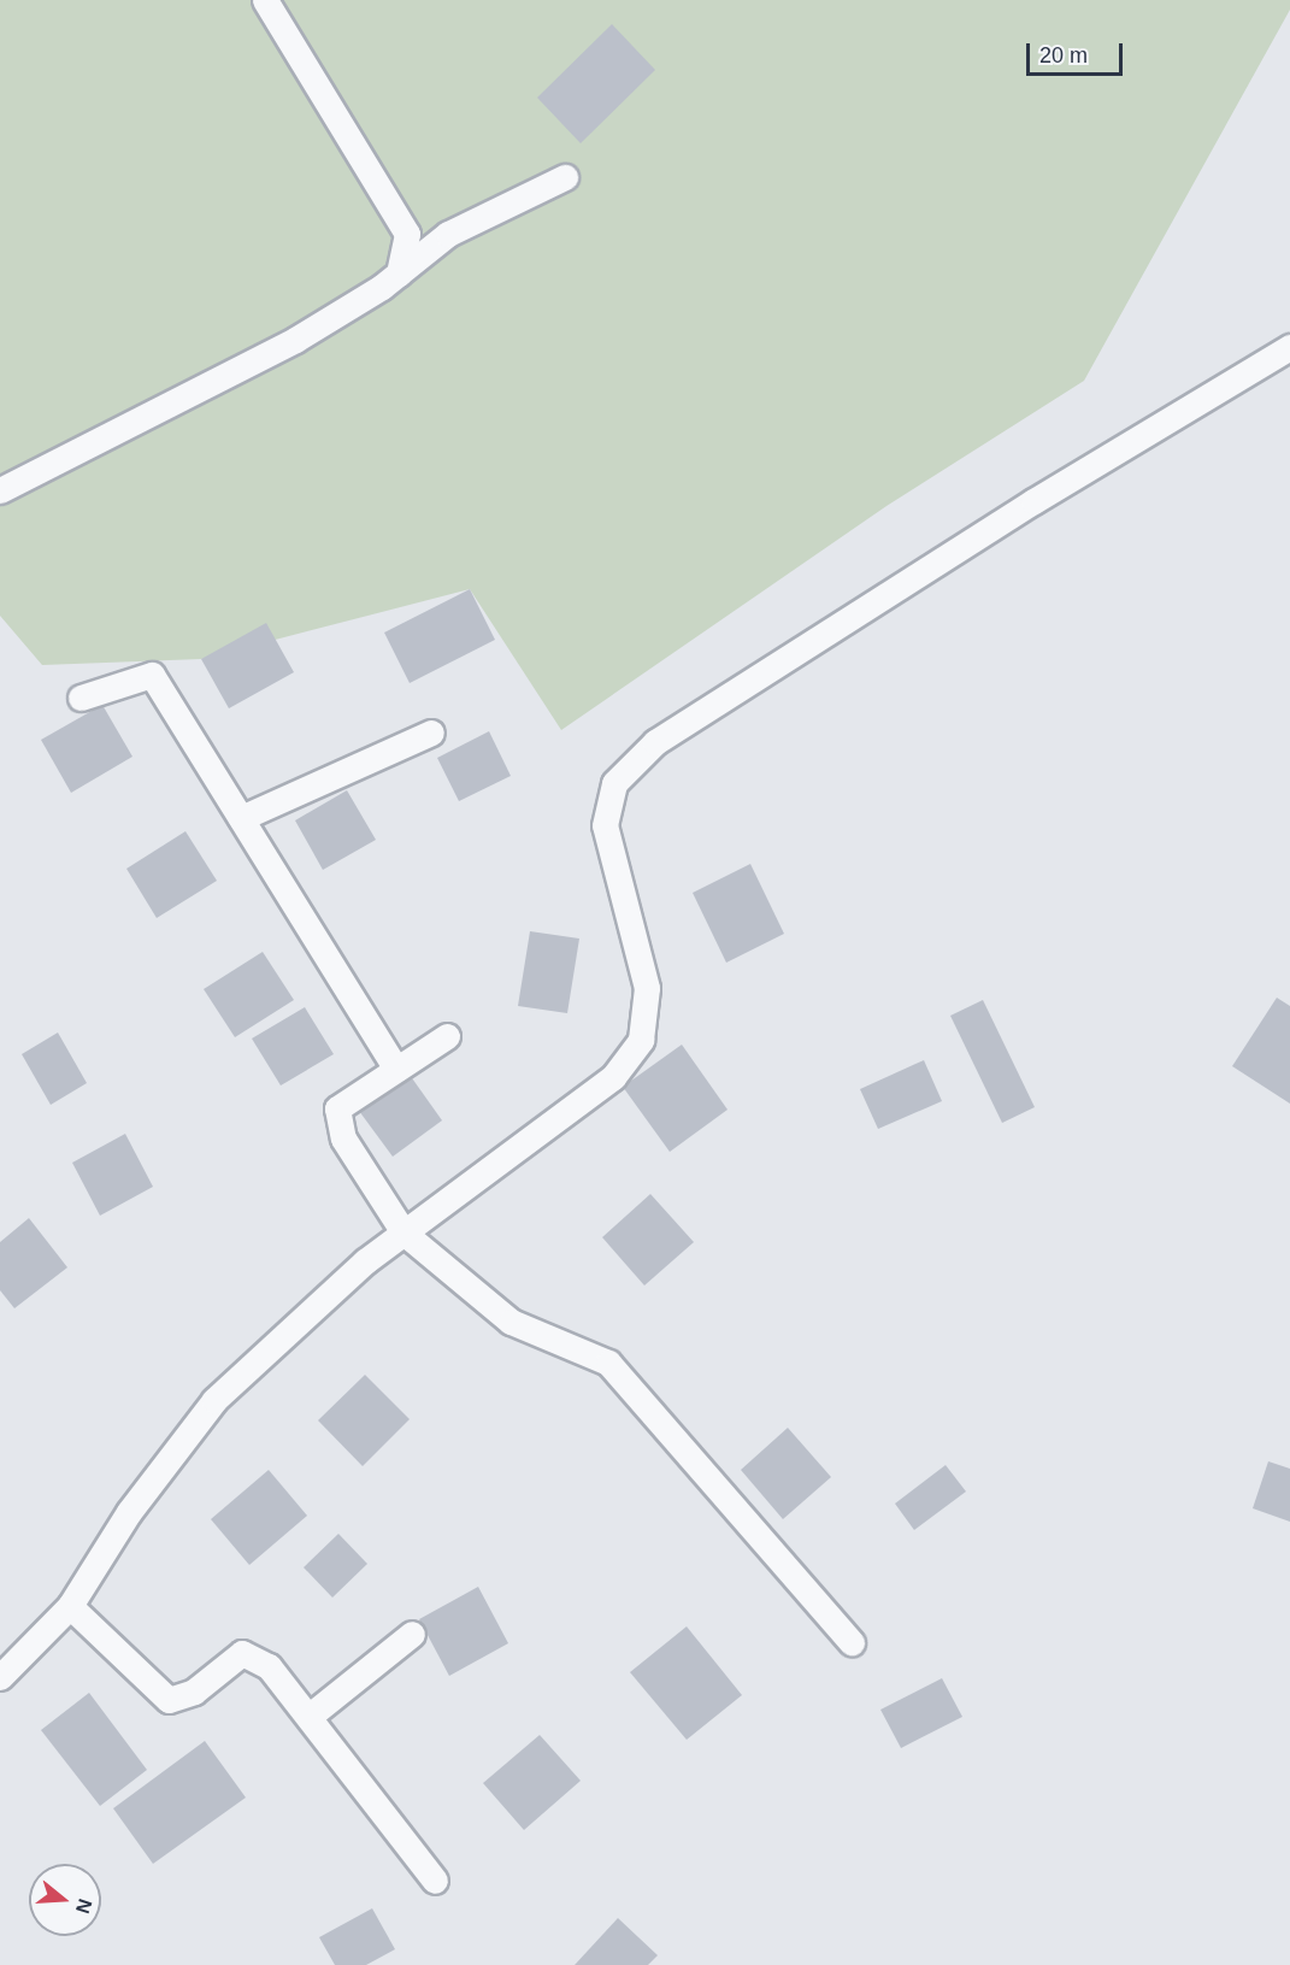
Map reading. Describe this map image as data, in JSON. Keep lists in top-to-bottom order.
{
  "scale_bar": "20 m",
  "north": "right"
}
